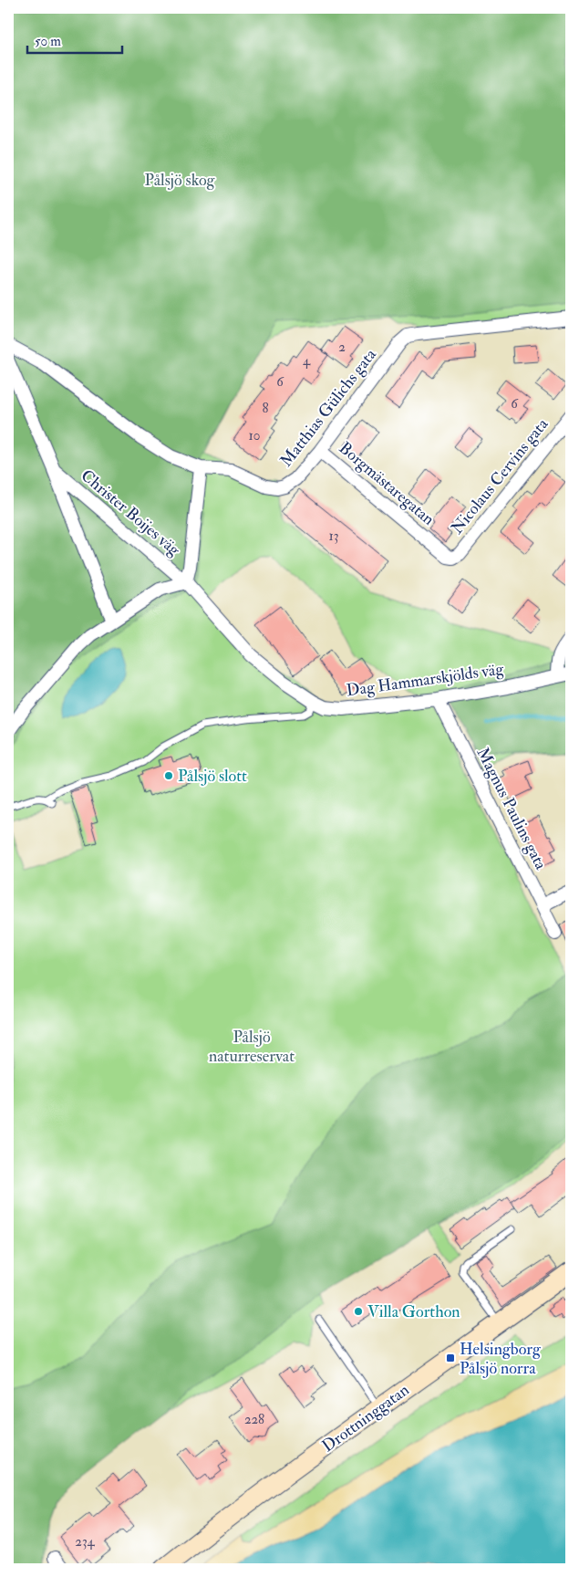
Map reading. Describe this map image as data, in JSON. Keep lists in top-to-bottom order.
{
  "streets": {
    "street": [
      "Matthias Gülichs gata",
      "Nicolaus Cervins gata",
      "Borgmästaregatan",
      "Christer Boijes väg",
      "Dag Hammarskjölds väg",
      "Magnus Paulins gata",
      "Drottninggatan"
    ]
  },
  "crossings": [
    ["Matthias Gülichs gata", "Borgmästaregatan"],
    ["Nicolaus Cervins gata", "Borgmästaregatan"],
    ["Christer Boijes väg", "Dag Hammarskjölds väg"],
    ["Dag Hammarskjölds väg", "Magnus Paulins gata"]
  ],
  "parks": ["Pålsjö skog", "Pålsjö naturreservat"],
  "places": {
    "other": ["Pålsjö slott", "Villa Gorthon"],
    "transit": ["Helsingborg Pålsjö norra"]
  },
  "house_numbers": [
    "2",
    "4",
    "6",
    "6",
    "8",
    "10",
    "13",
    "228",
    "234"
  ],
  "scale_bar": "50 m"
}
